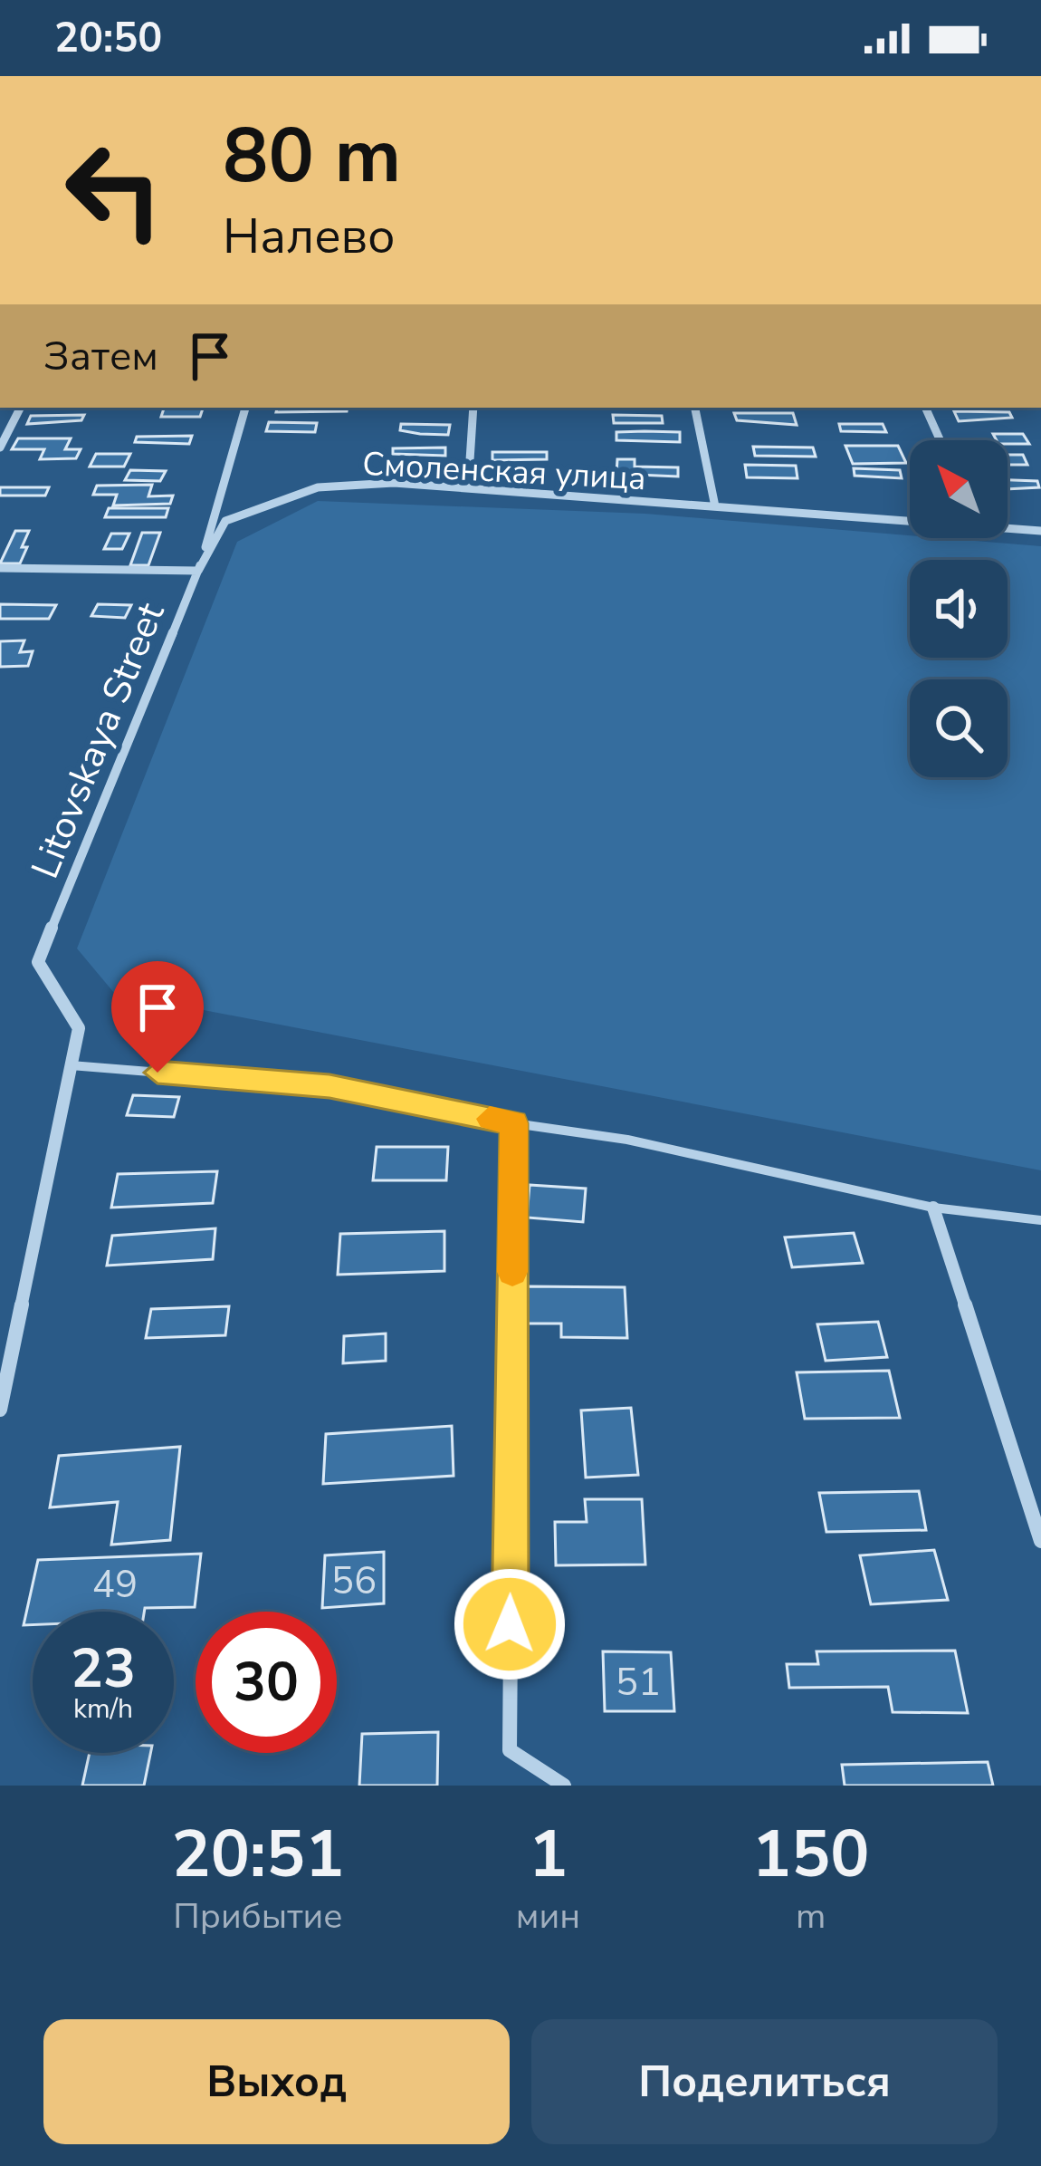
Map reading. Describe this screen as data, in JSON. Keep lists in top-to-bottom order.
{
  "streets": {
    "street": ["Смоленская улица", "Litovskaya Street"]
  },
  "crossings": [
    ["Смоленская улица", "Litovskaya Street"]
  ],
  "house_numbers": ["56", "49", "51"],
  "north": "top left",
  "page": {
    "status": "20:50",
    "turn": ["80 m", "Налево"],
    "then": "Затем",
    "speed": "23 km/h",
    "limit": "30",
    "eta": [
      "20:51",
      "Прибытие",
      "1",
      "мин",
      "150",
      "m"
    ],
    "buttons": ["Выход", "Поделиться"]
  }
}
